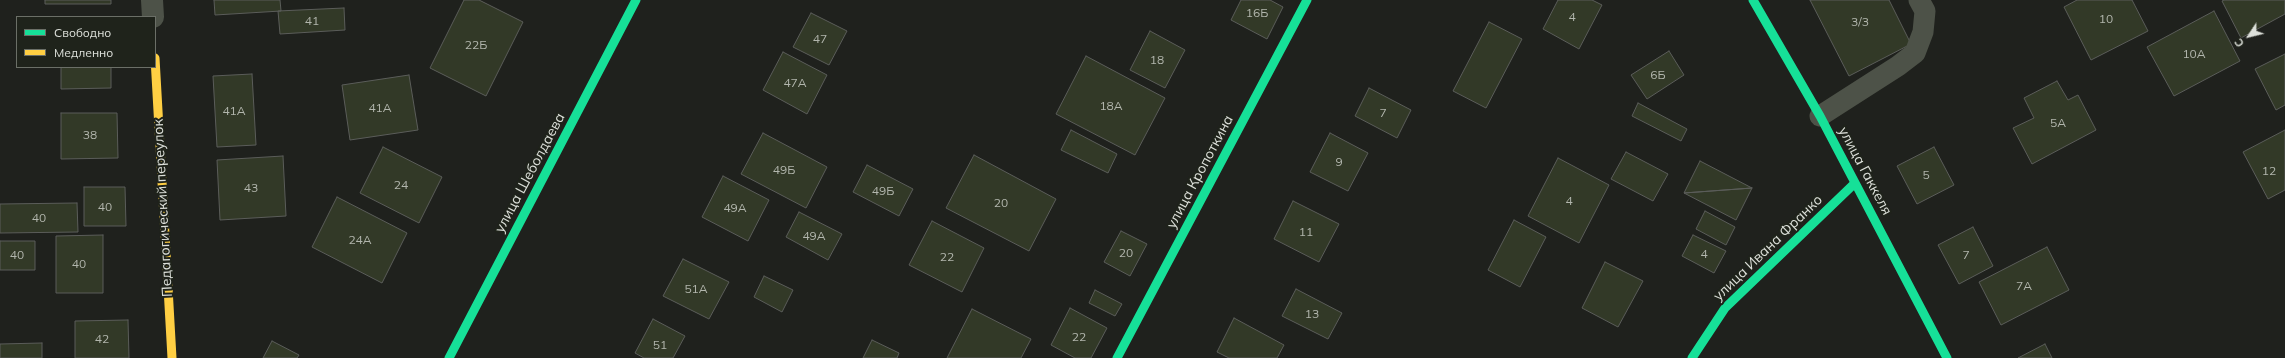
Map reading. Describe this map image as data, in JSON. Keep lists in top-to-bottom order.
{
  "streets": {
    "street": [
      "улица Гаккеля",
      "улица Кропоткина",
      "улица Шеболдаева",
      "Педагогический переулок",
      "улица Ивана Франко"
    ]
  },
  "crossings": [
    ["улица Гаккеля", "улица Ивана Франко"]
  ],
  "house_numbers": [
    "16Б",
    "4",
    "10",
    "41",
    "3/3",
    "47",
    "22Б",
    "10А",
    "18",
    "6Б",
    "47А",
    "18А",
    "41А",
    "41А",
    "7",
    "5А",
    "38",
    "9",
    "49Б",
    "12",
    "5",
    "24",
    "43",
    "49Б",
    "4",
    "20",
    "40",
    "49А",
    "40",
    "11",
    "49А",
    "24А",
    "20",
    "4",
    "40",
    "7",
    "22",
    "40",
    "7А",
    "51А",
    "13",
    "22",
    "42",
    "51"
  ],
  "legend": ["Свободно", "Медленно"],
  "north": "bottom left"
}
